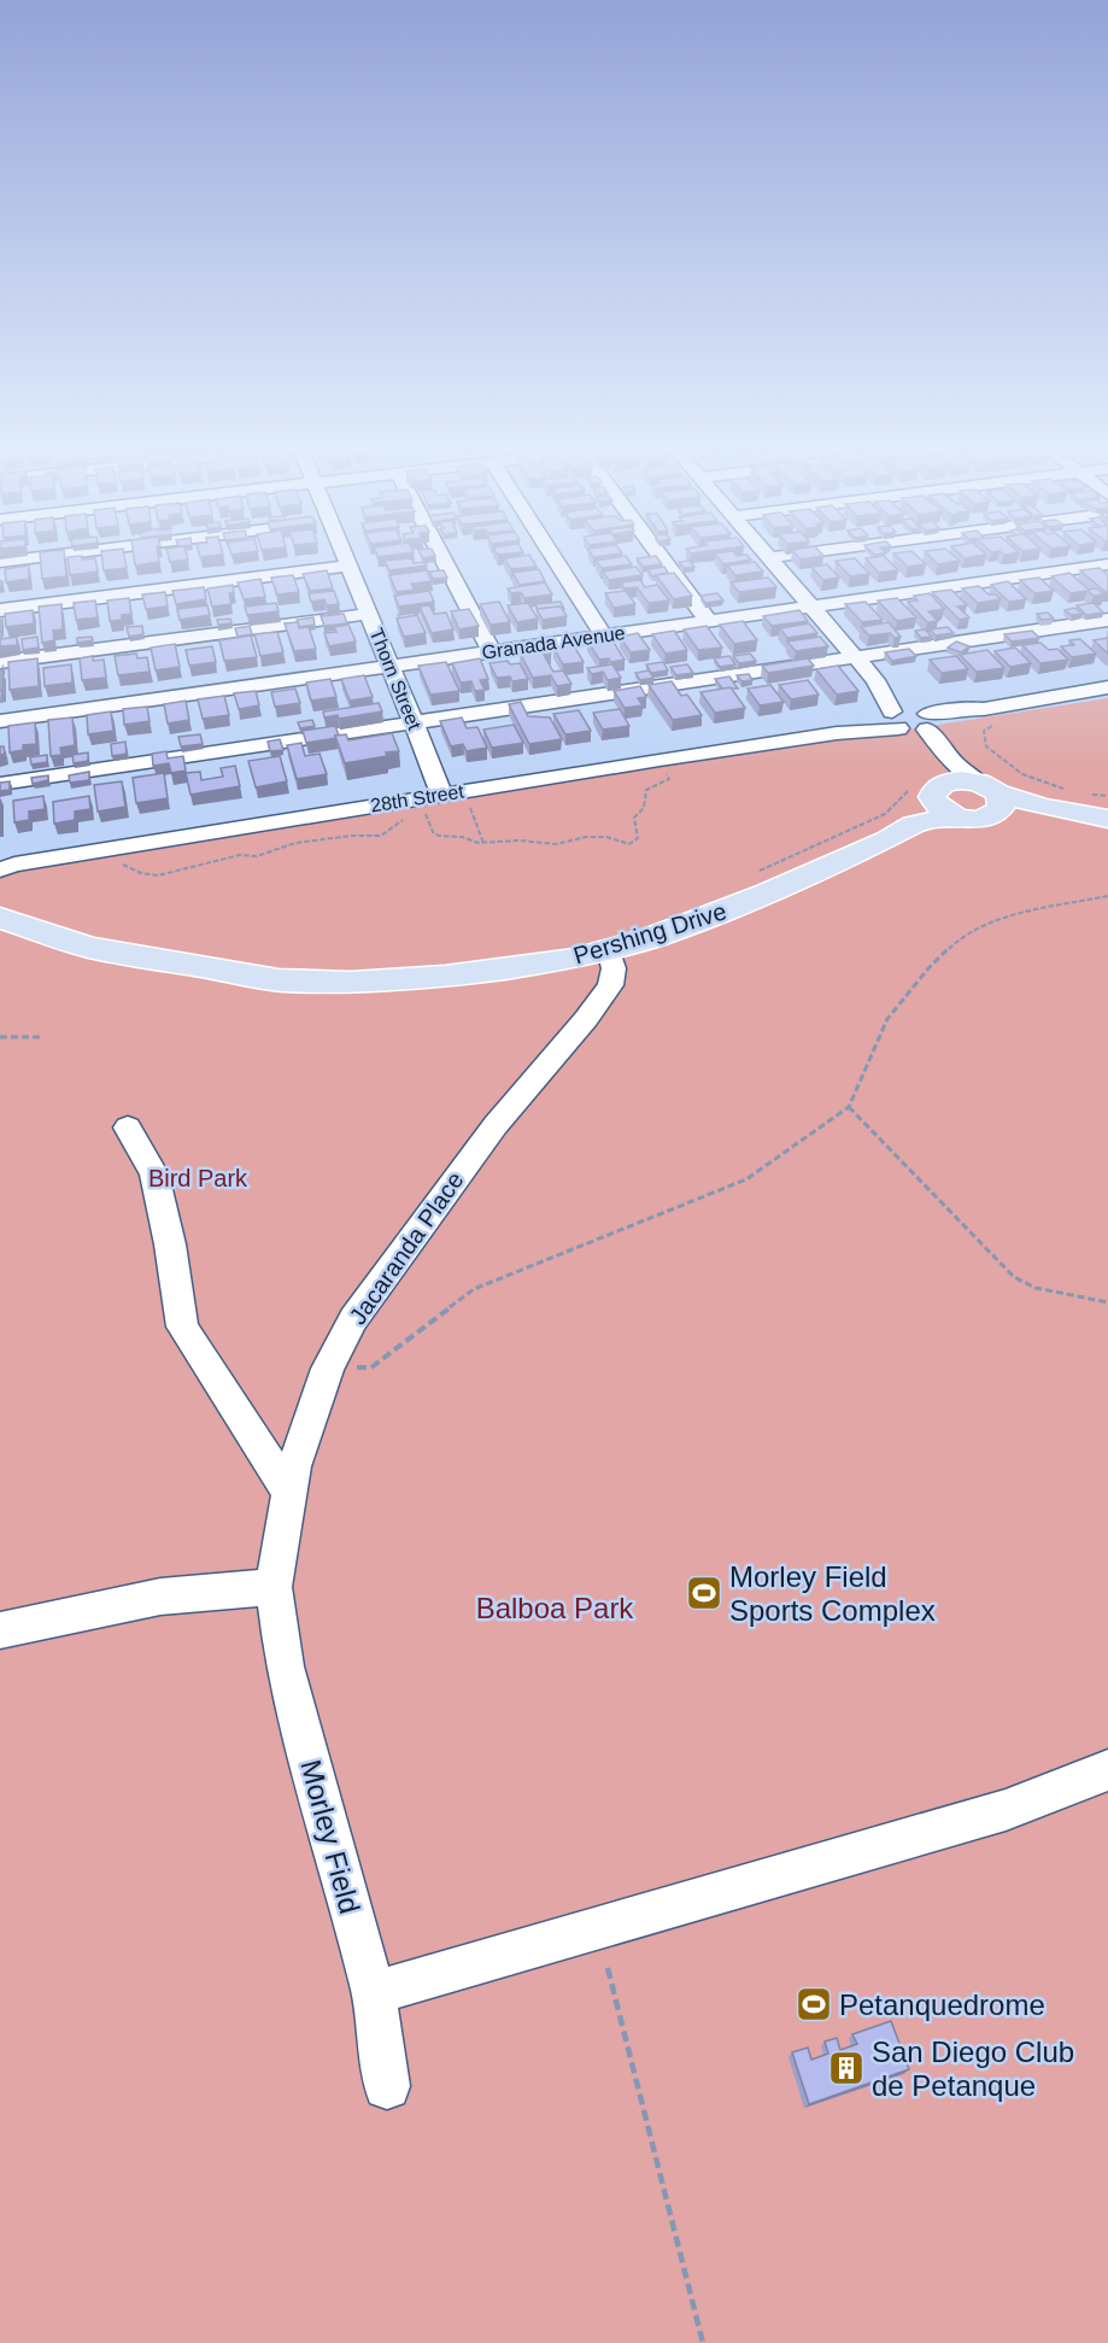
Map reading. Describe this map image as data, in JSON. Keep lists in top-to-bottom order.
{
  "streets": {
    "main road": ["Pershing Drive"],
    "street": [
      "Granada Avenue",
      "Thorn Street",
      "28th Street",
      "Jacaranda Place",
      "Morley Field"
    ]
  },
  "crossings": [
    ["Granada Avenue", "Thorn Street"],
    ["Thorn Street", "28th Street"],
    ["Pershing Drive", "Jacaranda Place"],
    ["Jacaranda Place", "Morley Field"]
  ],
  "parks": ["Bird Park", "Balboa Park"],
  "places": {
    "sports": ["Morley Field Sports Complex", "Petanquedrome"],
    "building": ["San Diego Club de Petanque"]
  }
}
